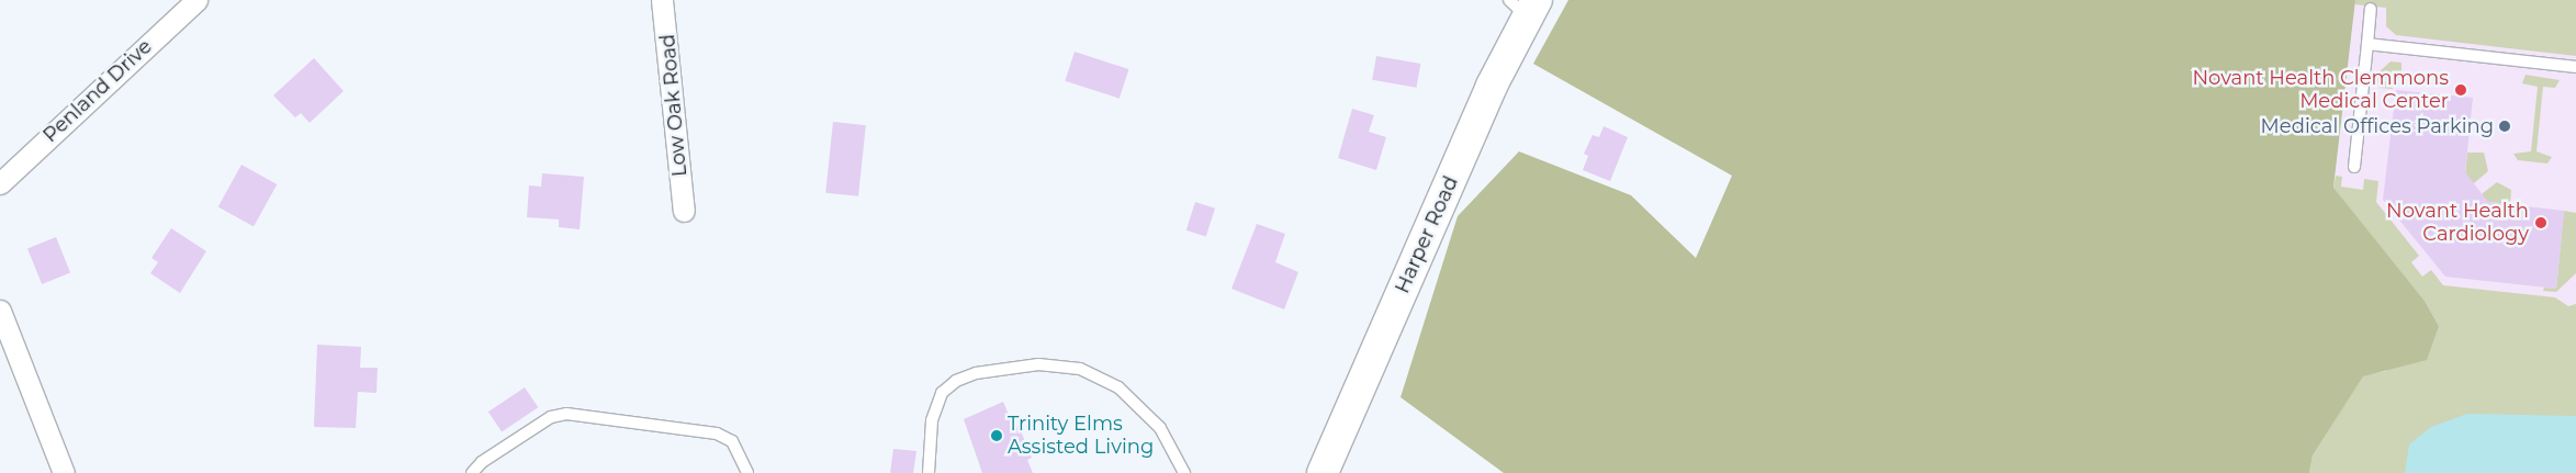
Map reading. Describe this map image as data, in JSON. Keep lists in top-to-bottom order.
{
  "streets": {
    "main road": ["Harper Road"],
    "street": ["Penland Drive", "Low Oak Road"]
  },
  "places": [
    "Novant Health Clemmons Medical Center",
    "Medical Offices Parking",
    "Novant Health Cardiology",
    "Trinity Elms Assisted Living"
  ]
}
